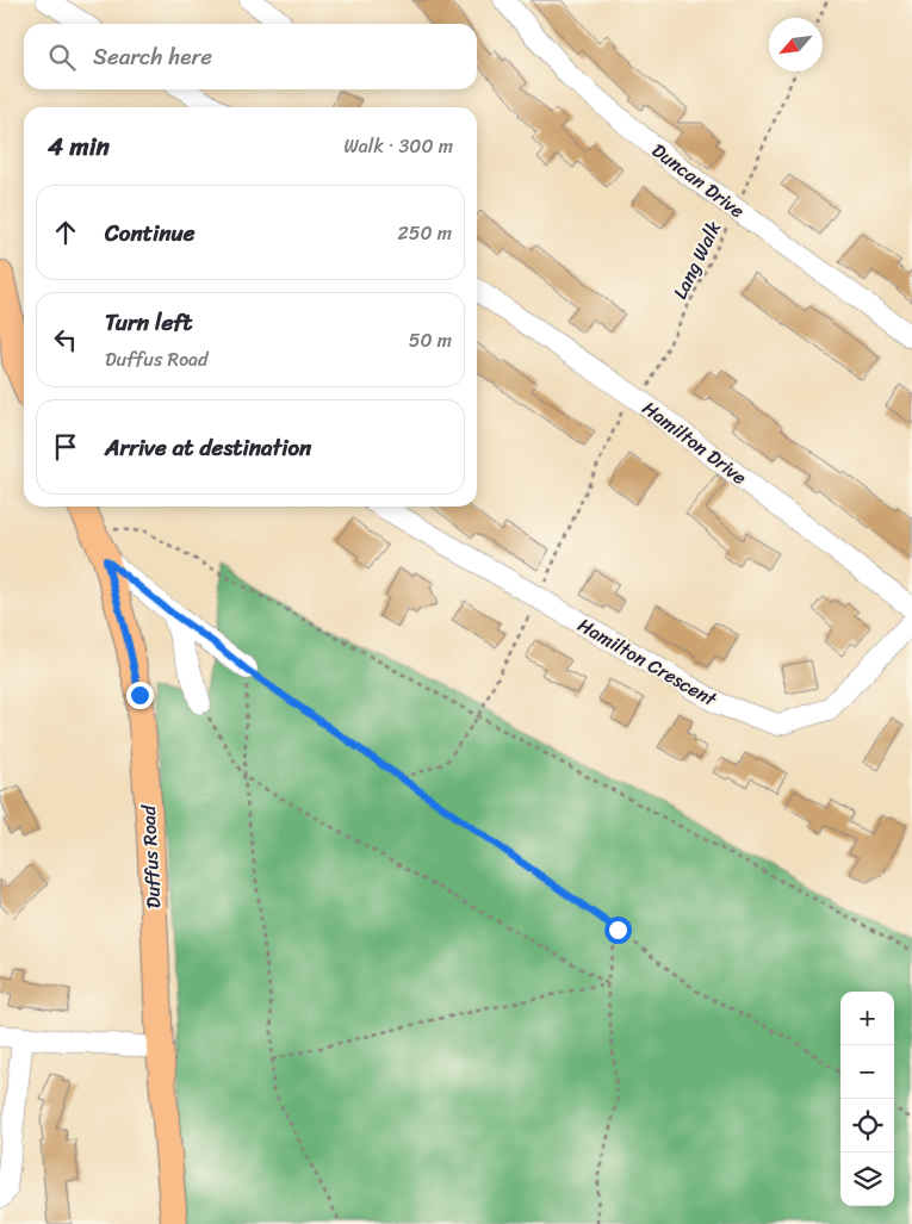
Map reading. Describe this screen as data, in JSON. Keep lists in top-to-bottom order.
{
  "streets": {
    "main road": ["Duffus Road"],
    "street": ["Duncan Drive", "Hamilton Drive", "Hamilton Crescent"],
    "path": ["Lang Walk"]
  },
  "crossings": [
    ["Duncan Drive", "Lang Walk"],
    ["Lang Walk", "Hamilton Drive"],
    ["Lang Walk", "Hamilton Crescent"]
  ],
  "north": "bottom left",
  "page": {
    "search": "Search here",
    "heading": ["4 min", "Walk · 300 m"],
    "list": [
      ["Continue", "250 m"],
      ["Turn left", "Duffus Road", "50 m"],
      "Arrive at destination"
    ],
    "map_buttons": ["+", "−"]
  }
}
